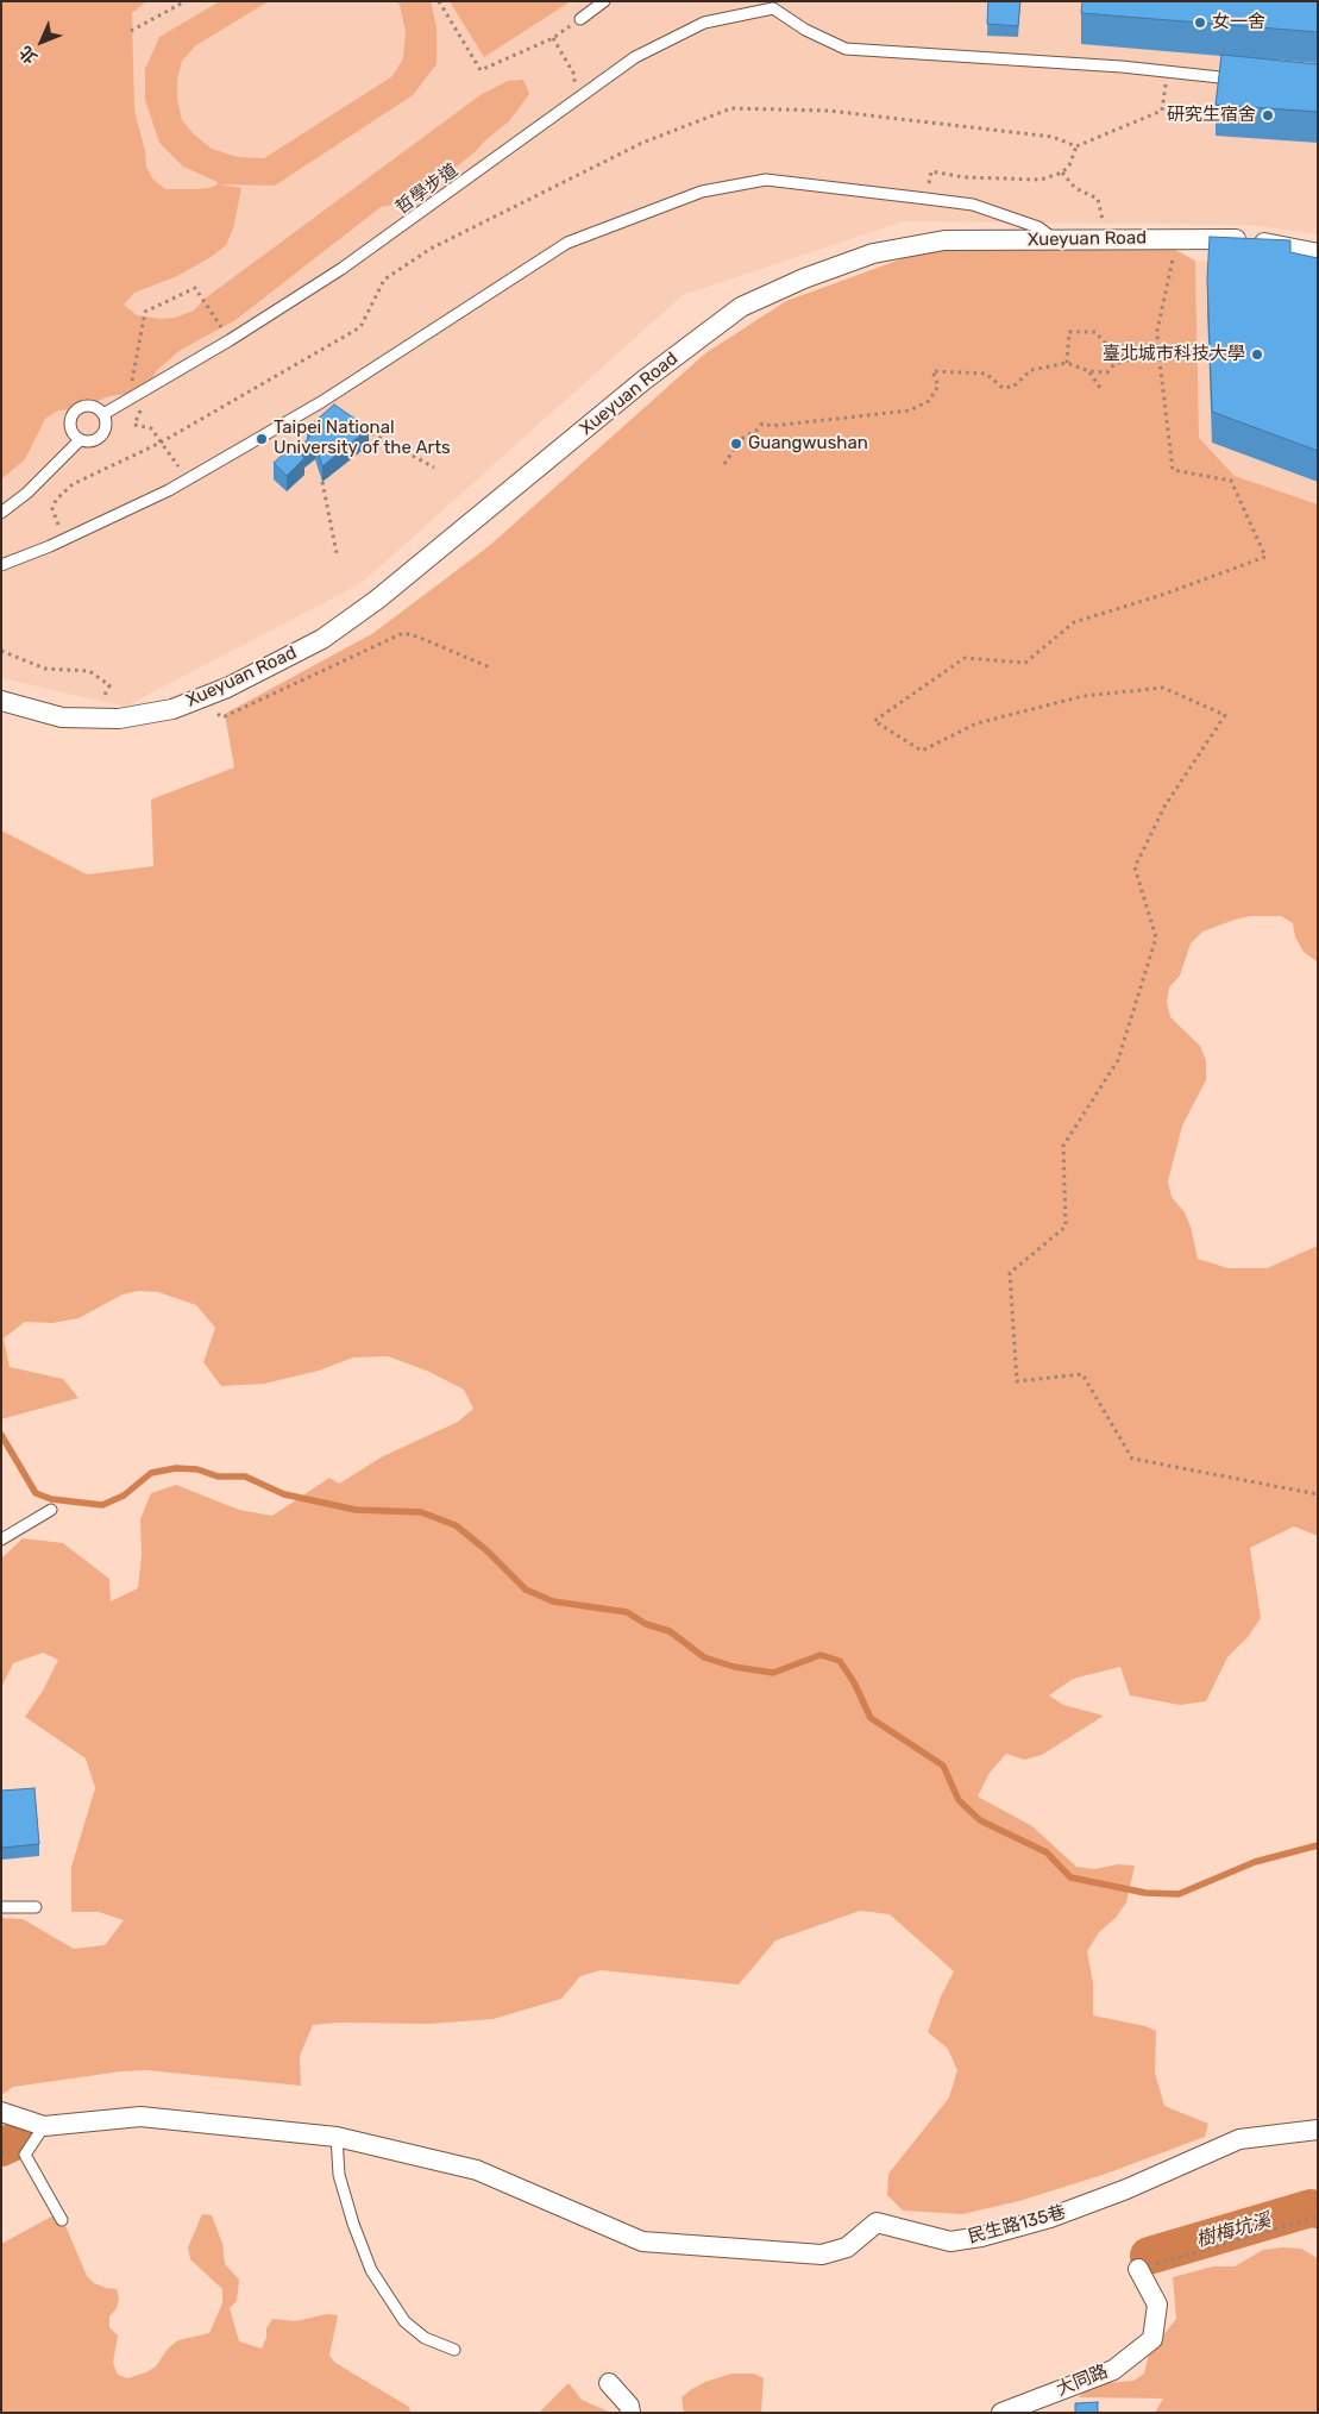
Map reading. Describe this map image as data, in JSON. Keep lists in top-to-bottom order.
{
  "streets": {
    "street": ["Xueyuan Road", "民生路135巷", "大同路"],
    "lane": ["哲學步道"]
  },
  "water": ["樹梅坑溪"],
  "places": [
    "女一舍",
    "研究生宿舍",
    "臺北城市科技大學",
    "Taipei National University of the Arts",
    "Guangwushan"
  ],
  "north": "bottom left"
}
